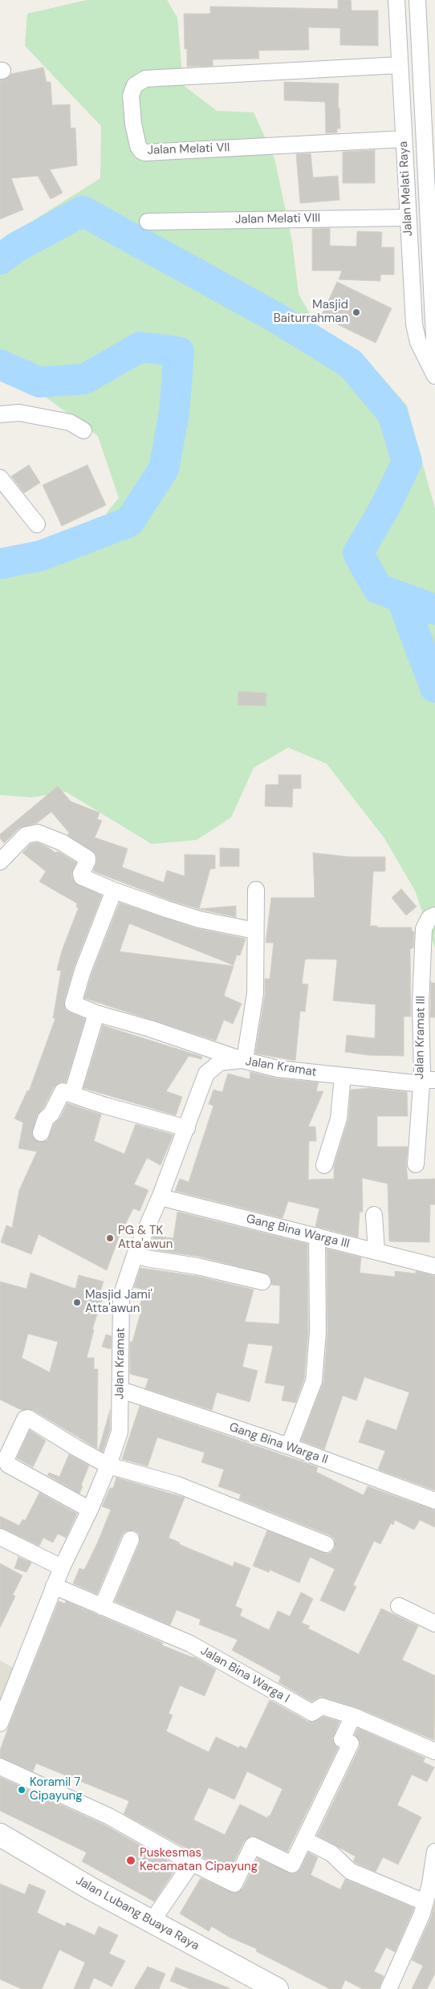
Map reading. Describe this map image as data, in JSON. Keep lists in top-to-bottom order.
{
  "streets": {
    "main road": ["Jalan Lubang Buaya Raya"],
    "street": [
      "Jalan Melati VII",
      "Jalan Melati Raya",
      "Jalan Melati VIII",
      "Jalan Kramat III",
      "Jalan Kramat",
      "Gang Bina Warga III",
      "Gang Bina Warga II",
      "Jalan Bina Warga I"
    ]
  },
  "crossings": [
    ["Jalan Melati VII", "Jalan Melati Raya"],
    ["Jalan Melati Raya", "Jalan Melati VIII"],
    ["Jalan Kramat III", "Jalan Kramat"],
    ["Jalan Kramat", "Gang Bina Warga III"],
    ["Jalan Kramat", "Gang Bina Warga II"],
    ["Jalan Kramat", "Jalan Bina Warga I"]
  ],
  "places": [
    "Masjid Baiturrahman",
    "PG & TK Atta'awun",
    "Masjid Jami' Atta'awun",
    "Koramil 7 Cipayung",
    "Puskesmas Kecamatan Cipayung"
  ]
}
